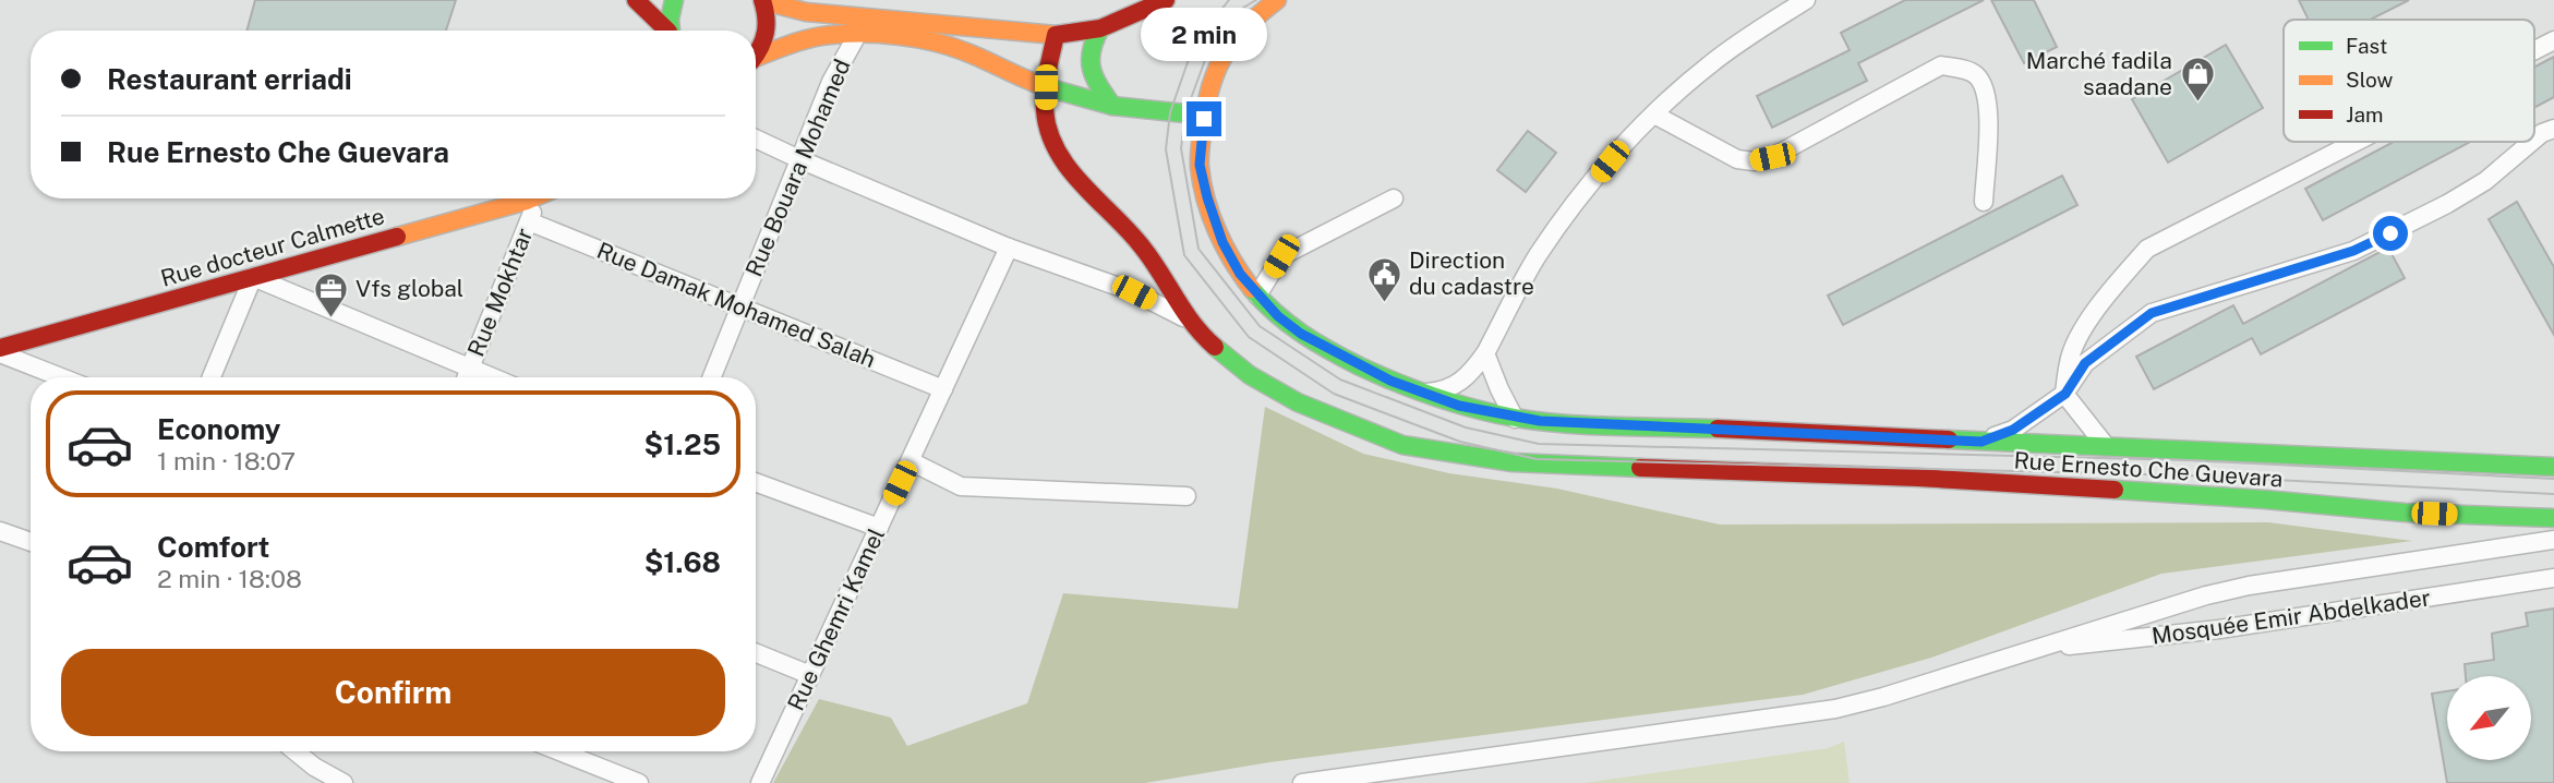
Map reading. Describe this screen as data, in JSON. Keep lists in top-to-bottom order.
{
  "streets": {
    "main road": ["Rue docteur Calmette", "Rue Ernesto Che Guevara"],
    "street": [
      "Rue Bouara Mohamed",
      "Rue Mokhtar",
      "Rue Damak Mohamed Salah",
      "Mosquée Emir Abdelkader",
      "Rue Ghemri Kamel"
    ]
  },
  "crossings": [
    ["Rue Bouara Mohamed", "Rue Damak Mohamed Salah"],
    ["Rue Mokhtar", "Rue Damak Mohamed Salah"],
    ["Rue Damak Mohamed Salah", "Rue Ghemri Kamel"]
  ],
  "places": {
    "shop": ["Marché fadila saadane"],
    "public building": ["Direction du cadastre"],
    "office": ["Vfs global"]
  },
  "legend": ["Fast", "Slow", "Jam"],
  "north": "bottom left",
  "page": {
    "bubble": "2 min",
    "banner": ["Restaurant erriadi", "Rue Ernesto Che Guevara"],
    "list": [
      {
        "name": "Economy",
        "note": "1 min · 18:07",
        "value": "$1.25"
      },
      {
        "name": "Comfort",
        "note": "2 min · 18:08",
        "value": "$1.68"
      }
    ],
    "buttons": "Confirm"
  }
}
